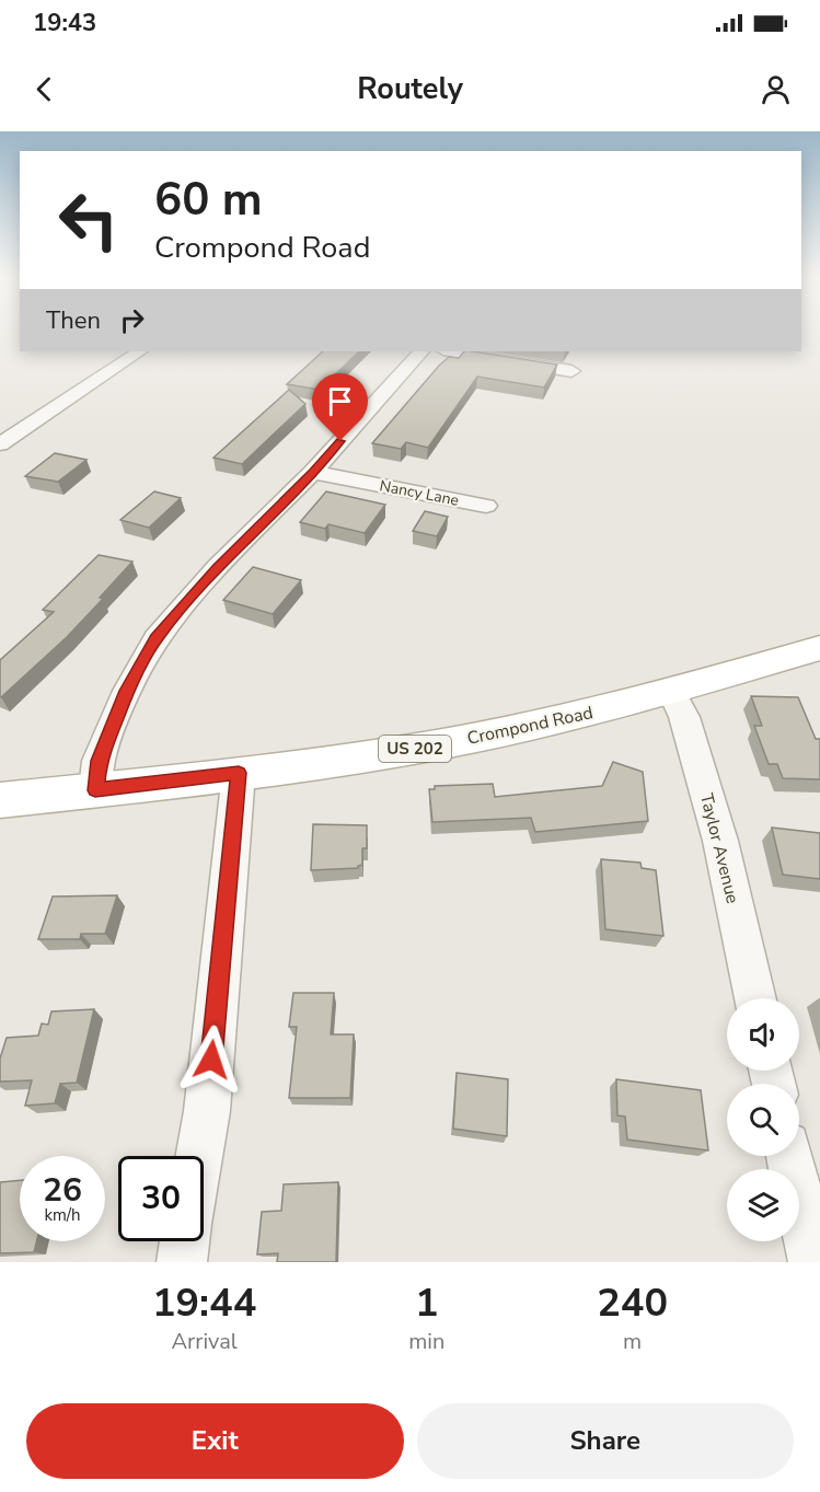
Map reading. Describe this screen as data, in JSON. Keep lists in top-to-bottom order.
{
  "streets": {
    "main road": ["Crompond Road", "US 202"],
    "street": ["Nancy Lane", "Taylor Avenue"]
  },
  "crossings": [
    ["Crompond Road", "Taylor Avenue"]
  ],
  "page": {
    "status": "19:43",
    "header": "Routely",
    "turn": ["60 m", "Crompond Road"],
    "then": "Then",
    "speed": "26 km/h",
    "limit": "30",
    "eta": [
      "19:44",
      "Arrival",
      "1",
      "min",
      "240",
      "m"
    ],
    "buttons": ["Exit", "Share"]
  }
}
